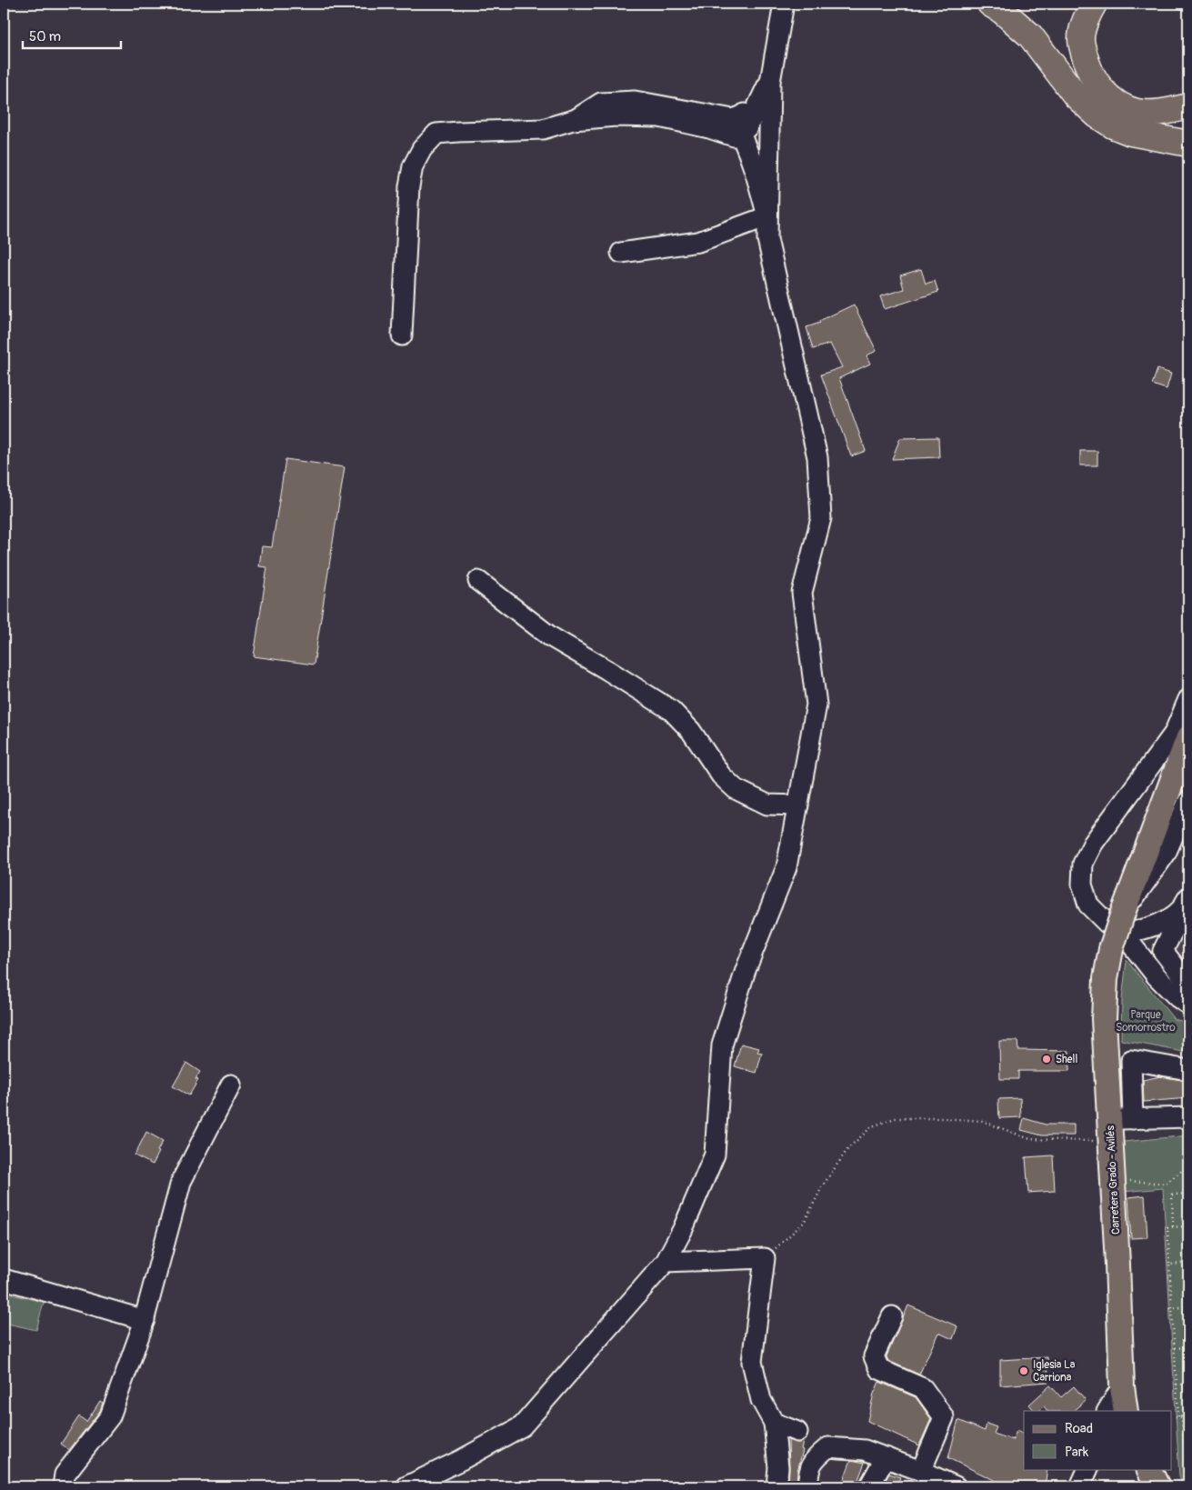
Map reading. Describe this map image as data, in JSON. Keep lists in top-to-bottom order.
{
  "streets": {
    "main road": ["Carretera Grado - Avilés"]
  },
  "parks": ["Parque Somorrostro"],
  "places": ["Shell", "Iglesia La Carriona"],
  "legend": ["Road", "Park"],
  "scale_bar": "50 m"
}
